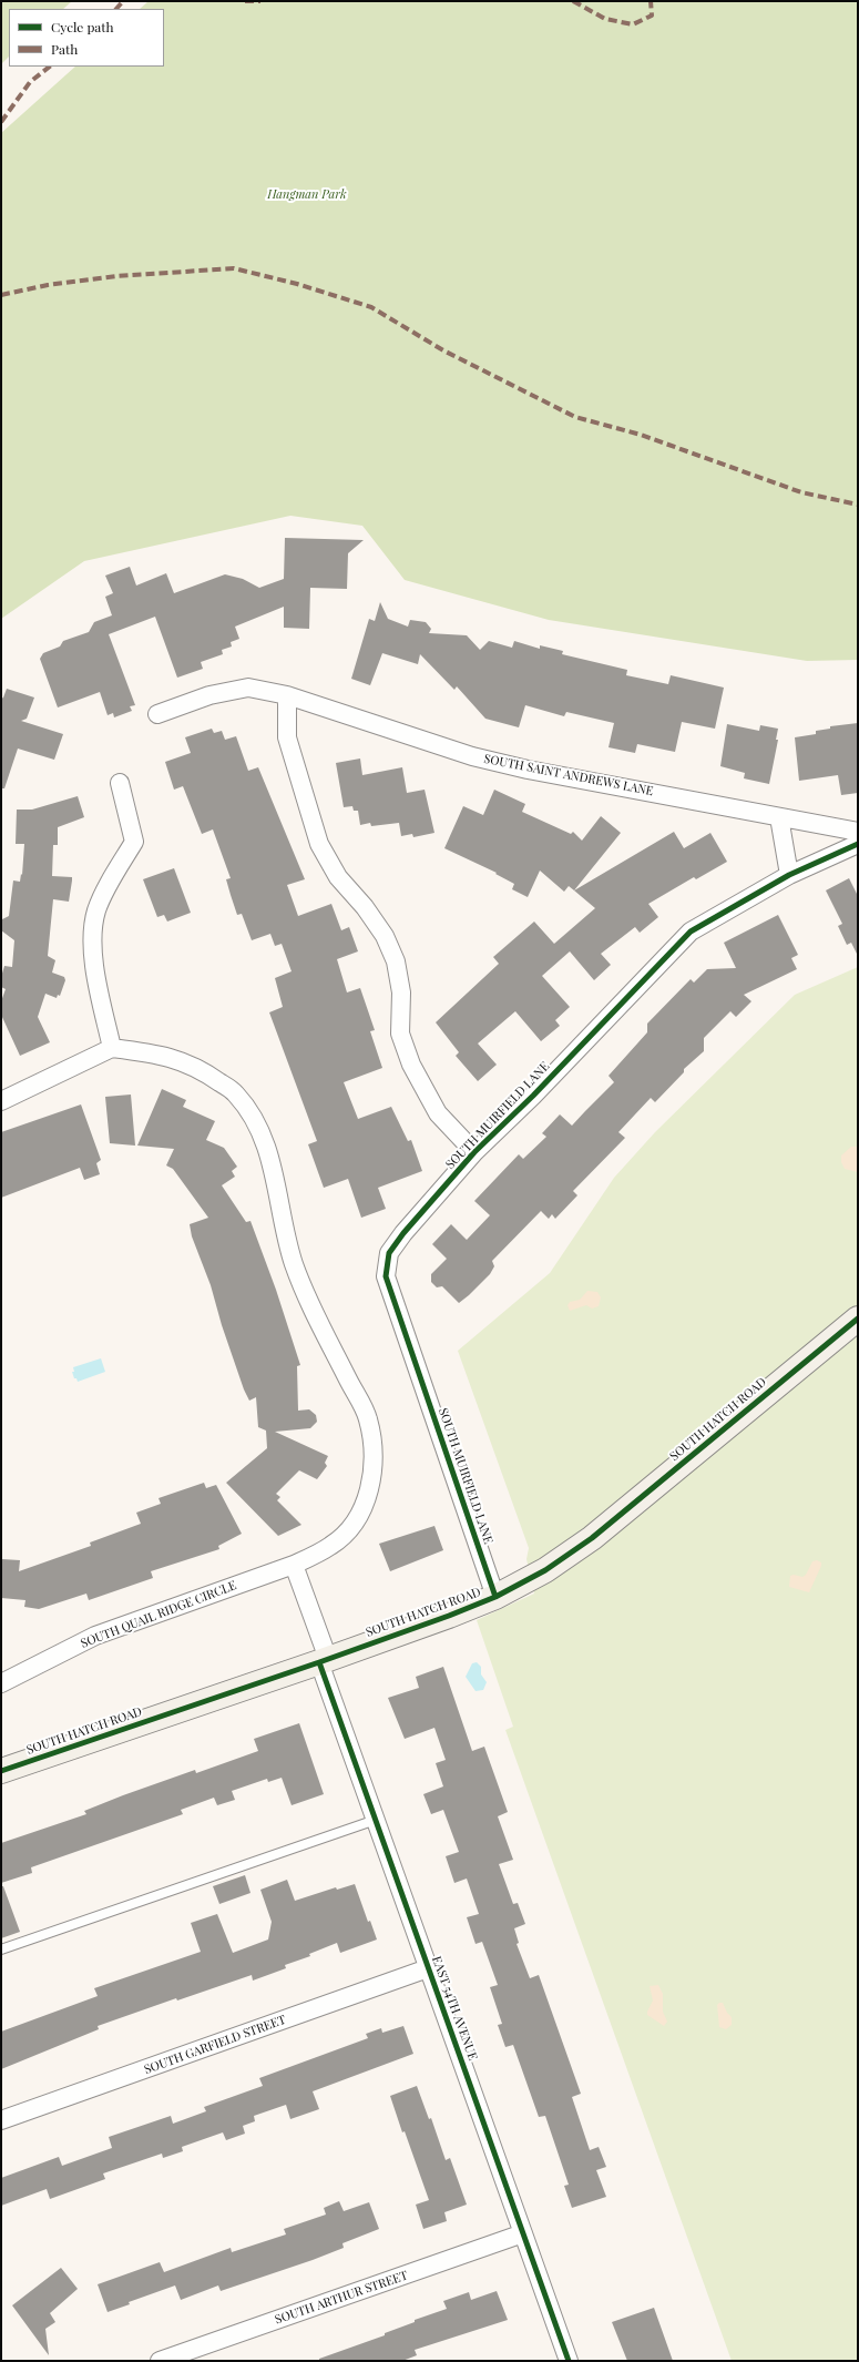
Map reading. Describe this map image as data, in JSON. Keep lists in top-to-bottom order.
{
  "streets": {
    "main road": ["SOUTH HATCH ROAD"],
    "street": [
      "SOUTH SAINT ANDREWS LANE",
      "SOUTH MUIRFIELD LANE",
      "SOUTH QUAIL RIDGE CIRCLE",
      "EAST 54TH AVENUE",
      "SOUTH GARFIELD STREET",
      "SOUTH ARTHUR STREET"
    ]
  },
  "crossings": [
    ["SOUTH MUIRFIELD LANE", "SOUTH HATCH ROAD"],
    ["SOUTH HATCH ROAD", "EAST 54TH AVENUE"],
    ["SOUTH QUAIL RIDGE CIRCLE", "EAST 54TH AVENUE"],
    ["EAST 54TH AVENUE", "SOUTH GARFIELD STREET"],
    ["EAST 54TH AVENUE", "SOUTH ARTHUR STREET"]
  ],
  "parks": ["Hangman Park"],
  "legend": ["Cycle path", "Path"]
}
